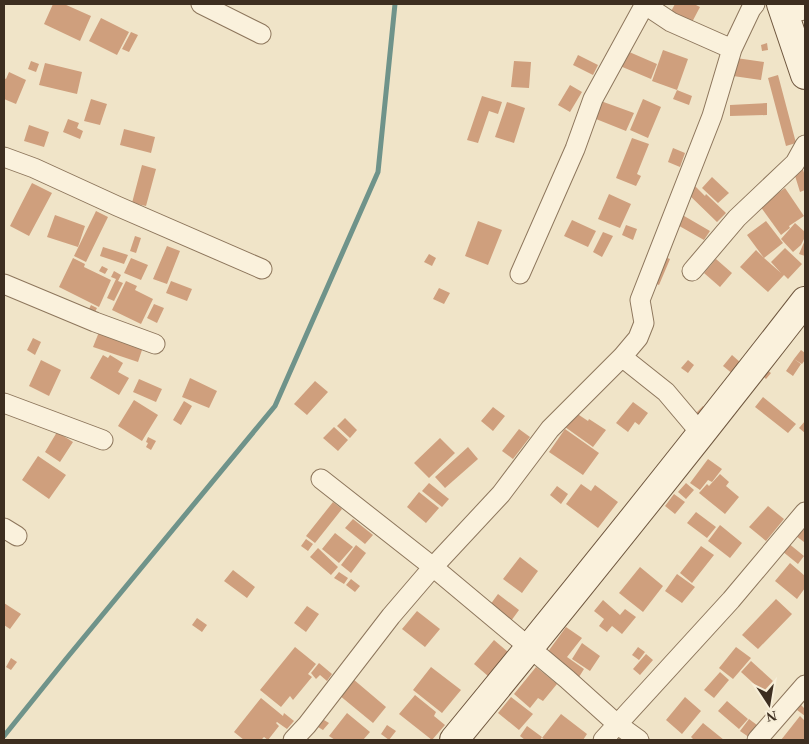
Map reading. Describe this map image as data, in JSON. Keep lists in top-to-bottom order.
{
  "north": "bottom"
}
